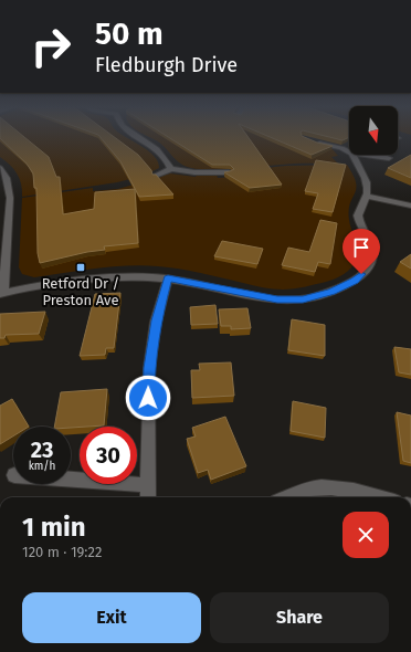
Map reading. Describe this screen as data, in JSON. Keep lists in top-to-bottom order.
{
  "places": {
    "transit": ["Retford Dr / Preston Ave"]
  },
  "north": "bottom",
  "page": {
    "turn": ["50 m", "Fledburgh Drive"],
    "speed": "23 km/h",
    "limit": "30",
    "heading": ["1 min", "120 m · 19:22"],
    "buttons": ["Exit", "Share"]
  }
}
